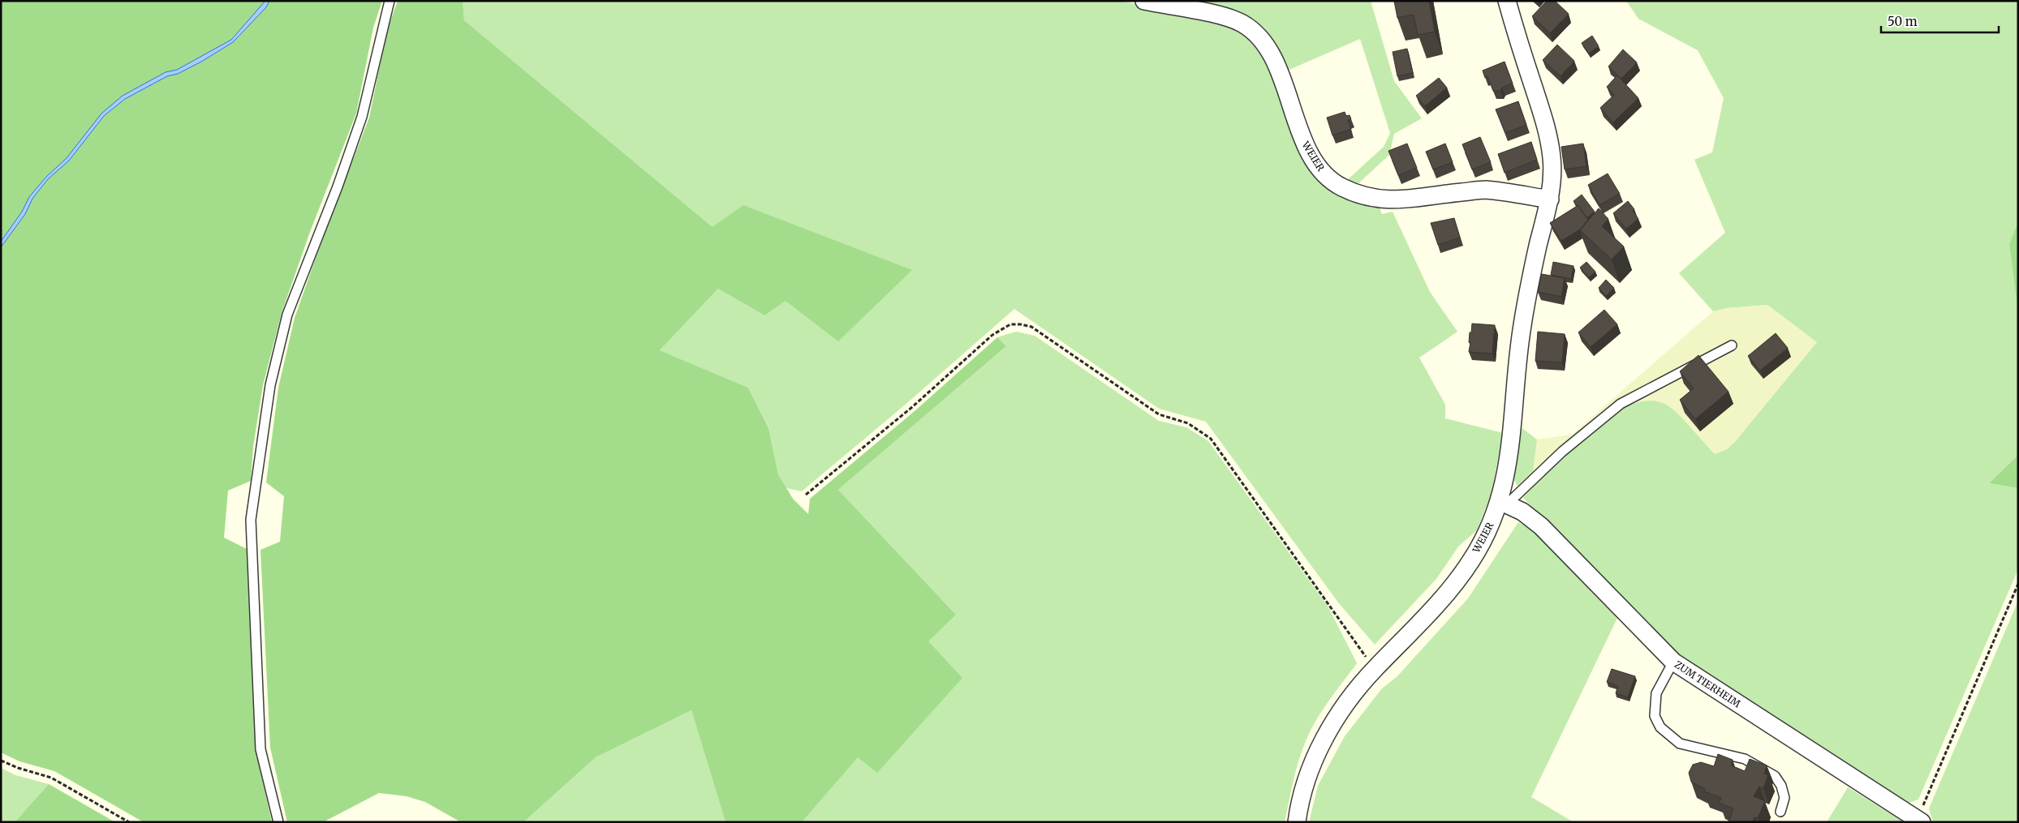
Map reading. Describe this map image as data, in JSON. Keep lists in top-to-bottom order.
{
  "streets": {
    "street": ["WEIER", "ZUM TIERHEIM"]
  },
  "crossings": [
    ["WEIER", "ZUM TIERHEIM"]
  ],
  "scale_bar": "50 m"
}
